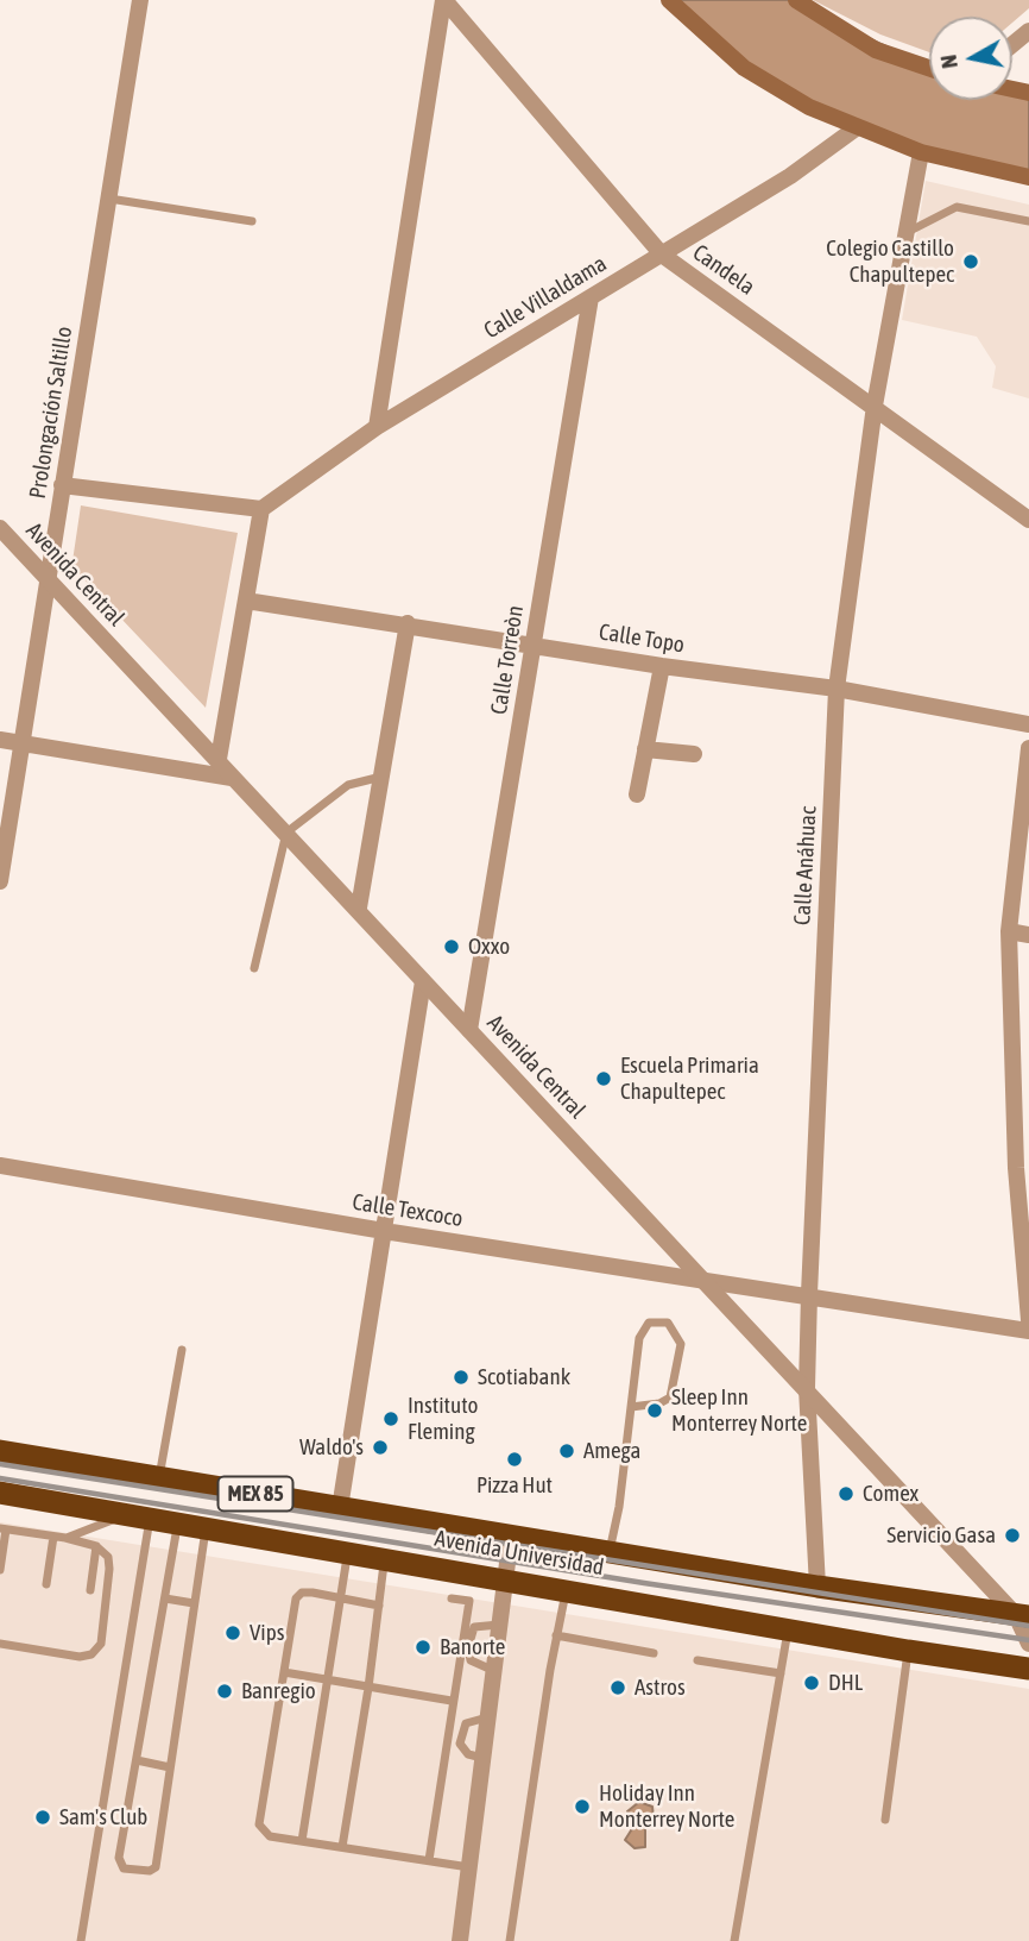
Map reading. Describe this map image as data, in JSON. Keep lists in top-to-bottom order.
{
  "streets": {
    "highway": ["MEX 85", "Avenida Universidad"],
    "street": [
      "Candela",
      "Calle Villaldama",
      "Prolongación Saltillo",
      "Avenida Central",
      "Calle Topo",
      "Calle Torreòn",
      "Calle Anáhuac",
      "Calle Texcoco"
    ]
  },
  "crossings": [
    ["Candela", "Calle Villaldama"],
    ["Candela", "Calle Anáhuac"],
    ["Calle Villaldama", "Calle Torreòn"],
    ["Prolongación Saltillo", "Avenida Central"],
    ["Avenida Central", "Calle Torreòn"],
    ["Avenida Central", "Calle Anáhuac"],
    ["Avenida Central", "Calle Texcoco"],
    ["Avenida Central", "Avenida Universidad"],
    ["Calle Topo", "Calle Torreòn"],
    ["Calle Topo", "Calle Anáhuac"],
    ["Calle Anáhuac", "Calle Texcoco"],
    ["Calle Anáhuac", "Avenida Universidad"]
  ],
  "places": [
    "Colegio Castillo Chapultepec",
    "Oxxo",
    "Escuela Primaria Chapultepec",
    "Scotiabank",
    "Sleep Inn Monterrey Norte",
    "Instituto Fleming",
    "Waldo's",
    "Amega",
    "Pizza Hut",
    "Comex",
    "Servicio Gasa",
    "Vips",
    "Banorte",
    "DHL",
    "Astros",
    "Banregio",
    "Holiday Inn Monterrey Norte",
    "Sam's Club"
  ],
  "north": "left"
}
